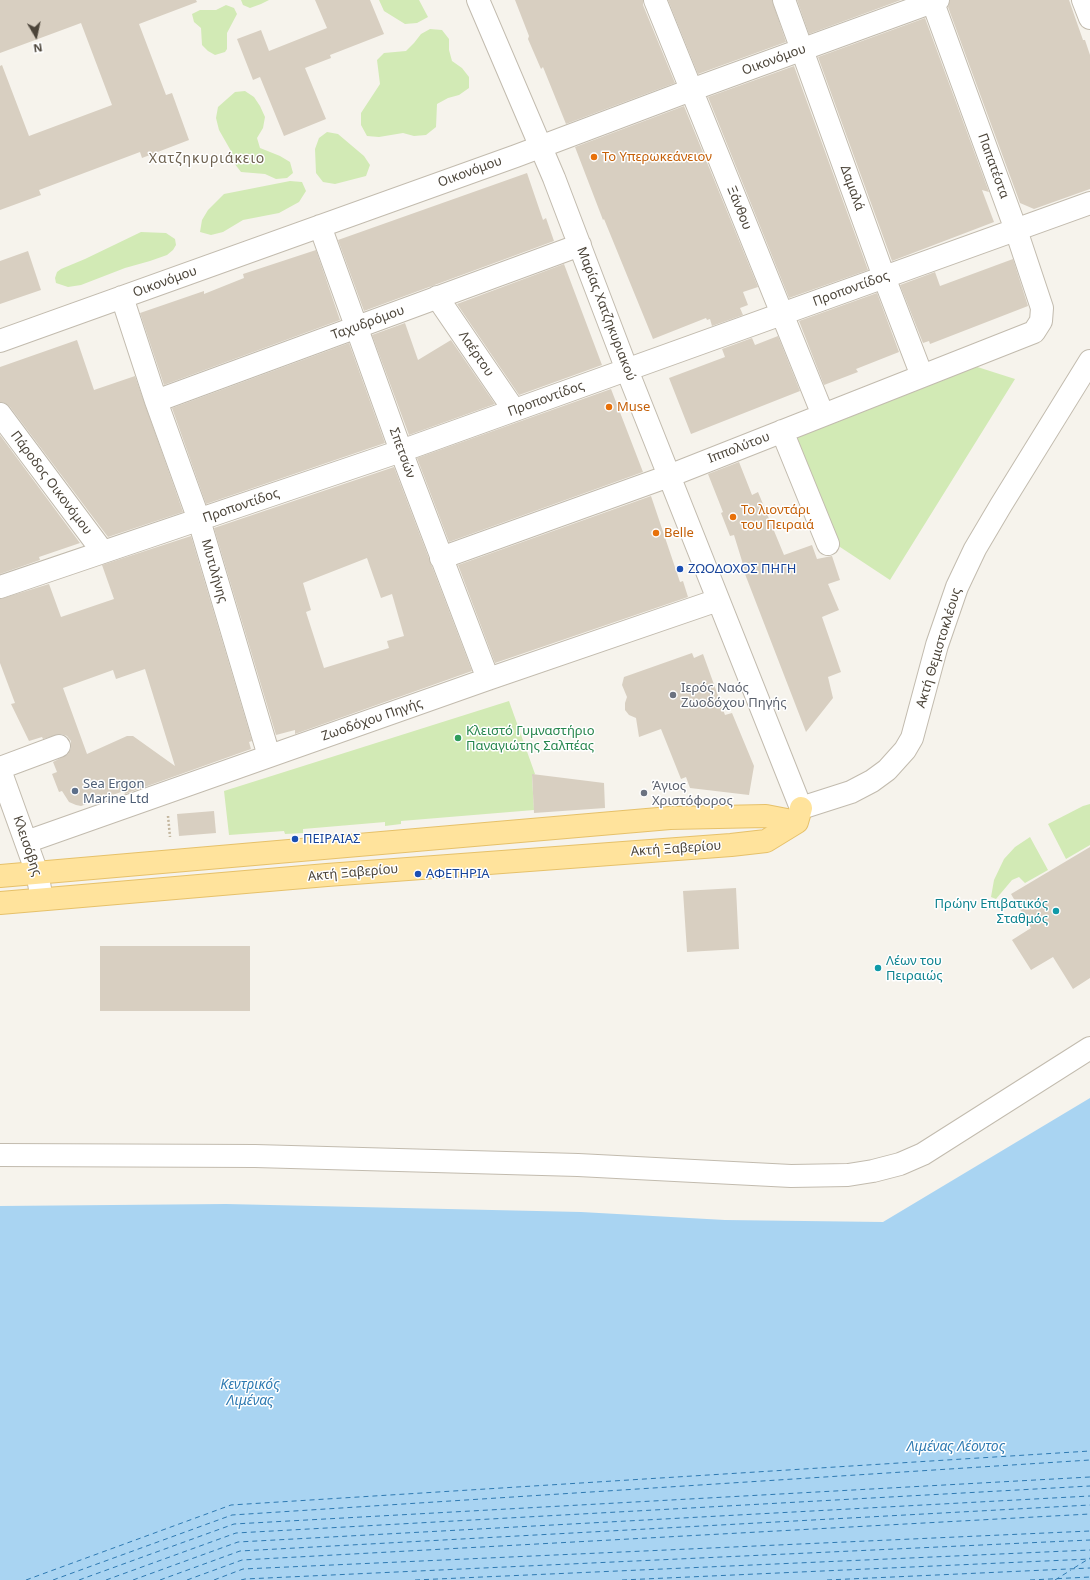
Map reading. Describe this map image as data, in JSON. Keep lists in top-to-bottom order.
{
  "streets": {
    "main road": ["Ακτή Ξαβερίου"],
    "street": [
      "Οικονόμου",
      "Παπατέστα",
      "Δαμαλά",
      "Ξάνθου",
      "Προποντίδος",
      "Μαρίας Χατζηκυριακού",
      "Ταχυδρόμου",
      "Λαέρτου",
      "Ιππολύτου",
      "Σπετσών",
      "Πάροδος Οικονόμου",
      "Μυτιλήνης",
      "Ακτή Θεμιστοκλέους",
      "Ζωοδόχου Πηγής",
      "Κλεισόβης"
    ]
  },
  "crossings": [
    ["Οικονόμου", "Παπατέστα"],
    ["Οικονόμου", "Δαμαλά"],
    ["Οικονόμου", "Ξάνθου"],
    ["Οικονόμου", "Μαρίας Χατζηκυριακού"],
    ["Οικονόμου", "Σπετσών"],
    ["Οικονόμου", "Μυτιλήνης"],
    ["Παπατέστα", "Προποντίδος"],
    ["Παπατέστα", "Ιππολύτου"],
    ["Δαμαλά", "Προποντίδος"],
    ["Δαμαλά", "Ιππολύτου"],
    ["Ξάνθου", "Προποντίδος"],
    ["Ξάνθου", "Ιππολύτου"],
    ["Προποντίδος", "Μαρίας Χατζηκυριακού"],
    ["Προποντίδος", "Λαέρτου"],
    ["Προποντίδος", "Σπετσών"],
    ["Προποντίδος", "Πάροδος Οικονόμου"],
    ["Προποντίδος", "Μυτιλήνης"],
    ["Μαρίας Χατζηκυριακού", "Ταχυδρόμου"],
    ["Μαρίας Χατζηκυριακού", "Ιππολύτου"],
    ["Μαρίας Χατζηκυριακού", "Ακτή Θεμιστοκλέους"],
    ["Μαρίας Χατζηκυριακού", "Ζωοδόχου Πηγής"],
    ["Μαρίας Χατζηκυριακού", "Ακτή Ξαβερίου"],
    ["Ταχυδρόμου", "Λαέρτου"],
    ["Ταχυδρόμου", "Σπετσών"],
    ["Ταχυδρόμου", "Μυτιλήνης"],
    ["Ιππολύτου", "Σπετσών"],
    ["Σπετσών", "Ζωοδόχου Πηγής"],
    ["Μυτιλήνης", "Ζωοδόχου Πηγής"],
    ["Ακτή Θεμιστοκλέους", "Ακτή Ξαβερίου"],
    ["Ζωοδόχου Πηγής", "Κλεισόβης"],
    ["Κλεισόβης", "Ακτή Ξαβερίου"]
  ],
  "districts": ["Χατζηκυριάκειο"],
  "water": ["Κεντρικός Λιμένας", "Λιμένας Λέοντος"],
  "places": [
    "Το Υπερωκεάνειον",
    "Muse",
    "Το λιοντάρι του Πειραιά",
    "Belle",
    "ΖΩΟΔΟΧΟΣ ΠΗΓΗ",
    "Ιερός Ναός Ζωοδόχου Πηγής",
    "Κλειστό Γυμναστήριο Παναγιώτης Σαλπέας",
    "Sea Ergon Marine Ltd",
    "Άγιος Χριστόφορος",
    "ΠΕΙΡΑΙΑΣ",
    "ΑΦΕΤΗΡΙΑ",
    "Πρώην Επιβατικός Σταθμός",
    "Λέων του Πειραιώς"
  ],
  "north": "bottom"
}
